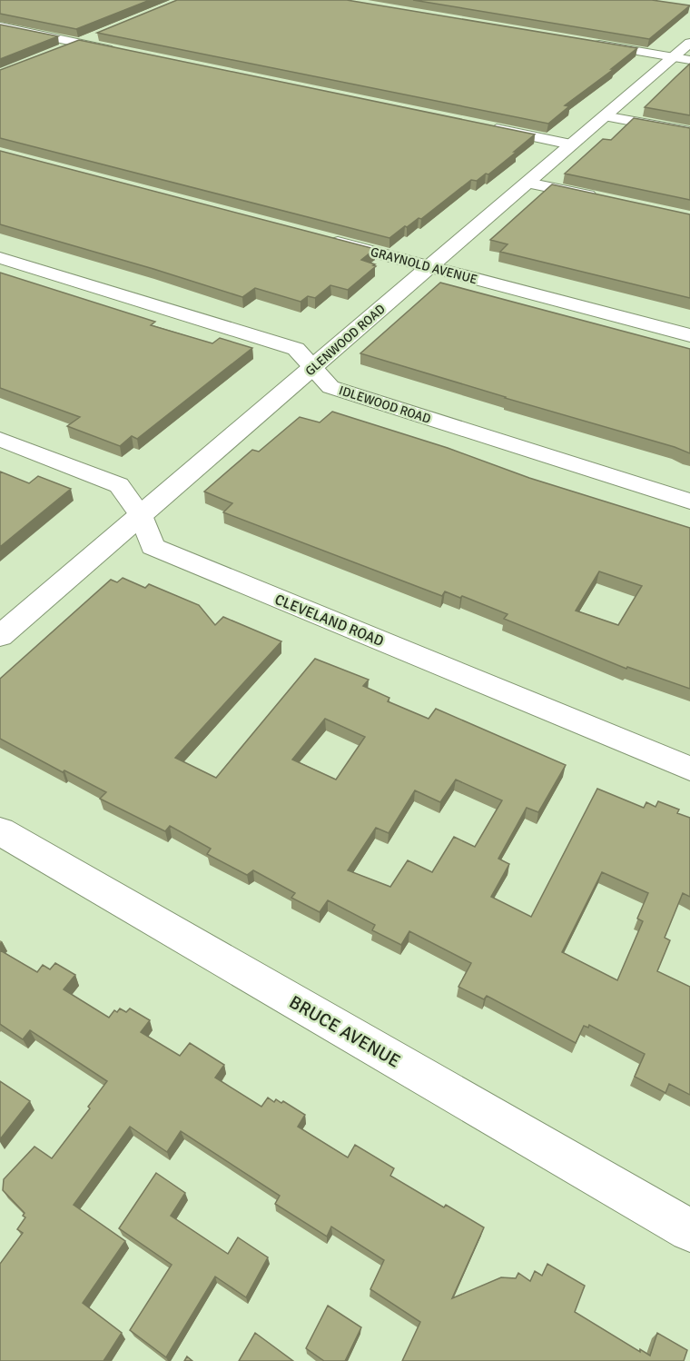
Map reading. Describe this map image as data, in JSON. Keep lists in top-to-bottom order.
{
  "streets": {
    "street": [
      "GRAYNOLD AVENUE",
      "GLENWOOD ROAD",
      "IDLEWOOD ROAD",
      "CLEVELAND ROAD",
      "BRUCE AVENUE"
    ]
  },
  "crossings": [
    ["GRAYNOLD AVENUE", "GLENWOOD ROAD"],
    ["GLENWOOD ROAD", "IDLEWOOD ROAD"],
    ["GLENWOOD ROAD", "CLEVELAND ROAD"]
  ]
}
